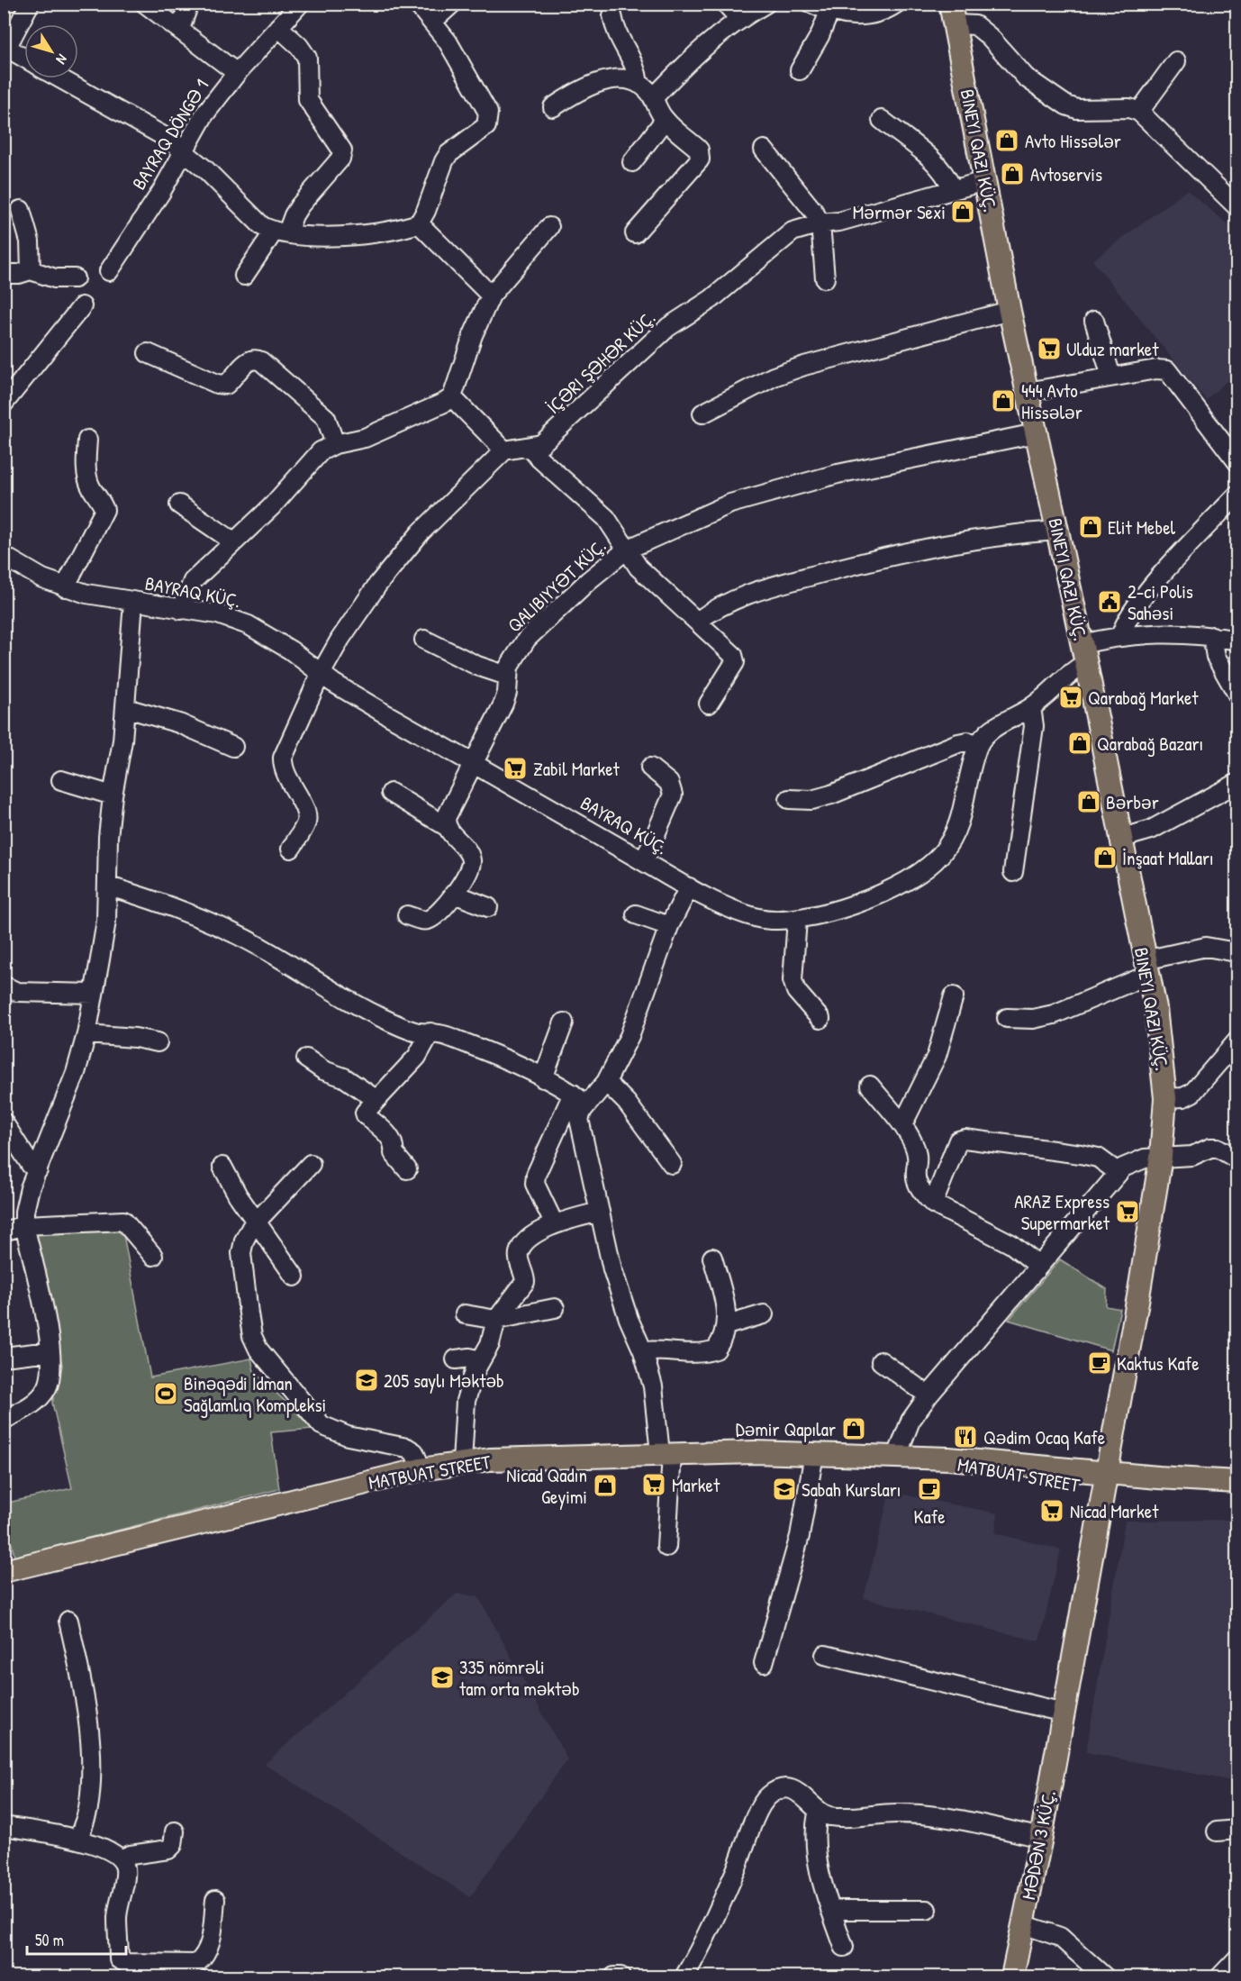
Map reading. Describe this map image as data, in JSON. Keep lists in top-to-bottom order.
{
  "streets": {
    "main road": ["BINEYI QAZI KÜÇ.", "MATBUAT STREET", "MƏDƏN 3 KÜÇ."],
    "street": [
      "BAYRAQ DÖNGƏ 1",
      "İÇƏRI ŞƏHƏR KÜÇ.",
      "QALIBIYYƏT KÜÇ.",
      "BAYRAQ KÜÇ."
    ]
  },
  "crossings": [
    ["BINEYI QAZI KÜÇ.", "İÇƏRI ŞƏHƏR KÜÇ."],
    ["BINEYI QAZI KÜÇ.", "QALIBIYYƏT KÜÇ."],
    ["BINEYI QAZI KÜÇ.", "MATBUAT STREET"],
    ["BINEYI QAZI KÜÇ.", "MƏDƏN 3 KÜÇ."],
    ["QALIBIYYƏT KÜÇ.", "BAYRAQ KÜÇ."],
    ["MATBUAT STREET", "MƏDƏN 3 KÜÇ."]
  ],
  "places": {
    "shop": [
      "Avto Hissələr",
      "Avtoservis",
      "Mərmər Sexi",
      "444 Avto Hissələr",
      "Elit Mebel",
      "Qarabağ Bazarı",
      "Bərbər",
      "İnşaat Malları",
      "Dəmir Qapılar",
      "Nicad Qadın Geyimi"
    ],
    "supermarket": [
      "Ulduz market",
      "Qarabağ Market",
      "Zabil Market",
      "ARAZ Express Supermarket",
      "Market",
      "Nicad Market"
    ],
    "public building": ["2-ci Polis Sahəsi"],
    "cafe": ["Kaktus Kafe", "Kafe"],
    "school or university": ["205 saylı Məktəb", "Sabah Kursları", "335 nömrəli tam orta məktəb"],
    "sports": ["Binəqədi İdman Sağlamlıq Kompleksi"],
    "restaurant": ["Qədim Ocaq Kafe"]
  },
  "scale_bar": "50 m",
  "north": "bottom right"
}
